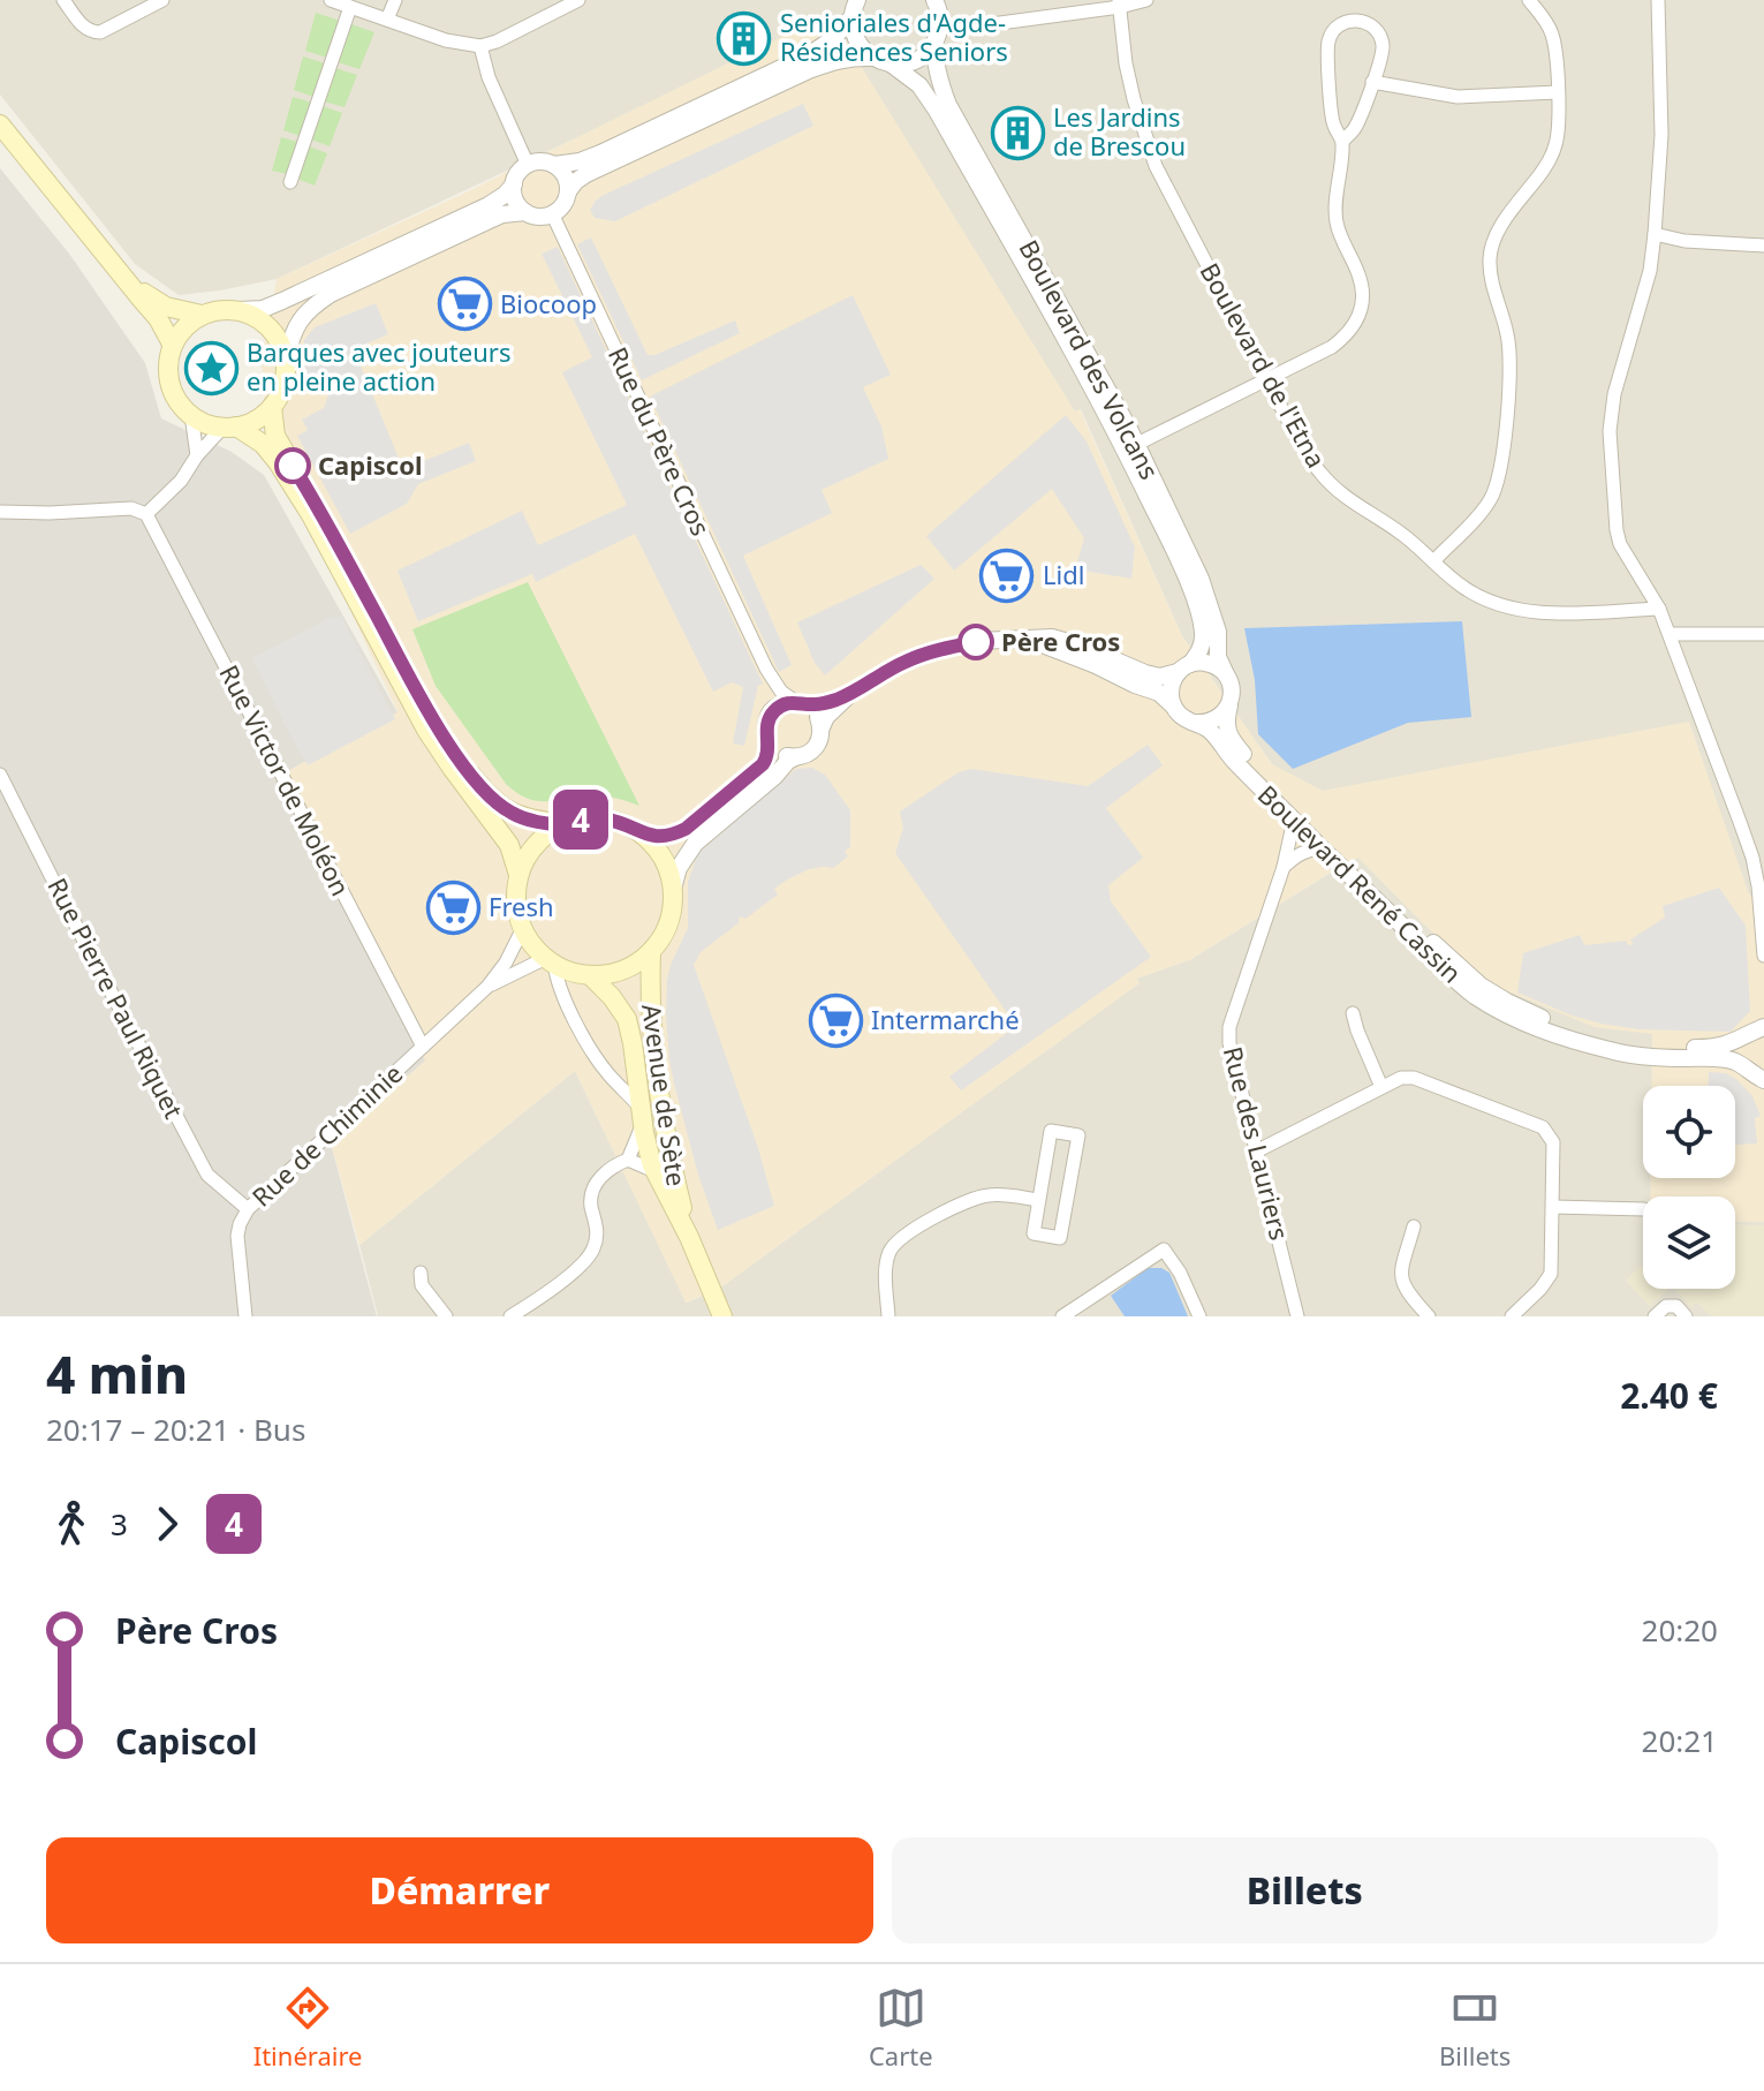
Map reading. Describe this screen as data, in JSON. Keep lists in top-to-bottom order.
{
  "streets": {
    "main road": ["Avenue de Sète"],
    "street": [
      "Boulevard des Volcans",
      "Boulevard de l'Etna",
      "Rue du Père Cros",
      "Rue Victor de Moléon",
      "Boulevard René Cassin",
      "Rue Pierre Paul Riquet",
      "Rue de Chiminie",
      "Rue des Lauriers"
    ]
  },
  "crossings": [
    ["Boulevard des Volcans", "Boulevard René Cassin"],
    ["Rue Victor de Moléon", "Rue de Chiminie"],
    ["Boulevard René Cassin", "Rue des Lauriers"],
    ["Rue Pierre Paul Riquet", "Rue de Chiminie"],
    ["Avenue de Sète", "Rue de Chiminie"]
  ],
  "places": {
    "building": ["Senioriales d'Agde- Résidences Seniors", "Les Jardins de Brescou"],
    "supermarket": [
      "Biocoop",
      "Lidl",
      "Fresh",
      "Intermarché"
    ],
    "place": ["Barques avec jouteurs en pleine action"],
    "other": ["Capiscol", "Père Cros"]
  },
  "lines": ["bus line 4"],
  "page": {
    "on_map": "4",
    "heading": ["4 min", "20:17 – 20:21 · Bus", "2.40 €"],
    "legs": ["3", "4"],
    "list": [
      {
        "name": "Père Cros",
        "value": "20:20"
      },
      {
        "name": "Capiscol",
        "value": "20:21"
      }
    ],
    "buttons": ["Démarrer", "Billets"],
    "tabs": ["Itinéraire", "Carte", "Billets"]
  }
}
